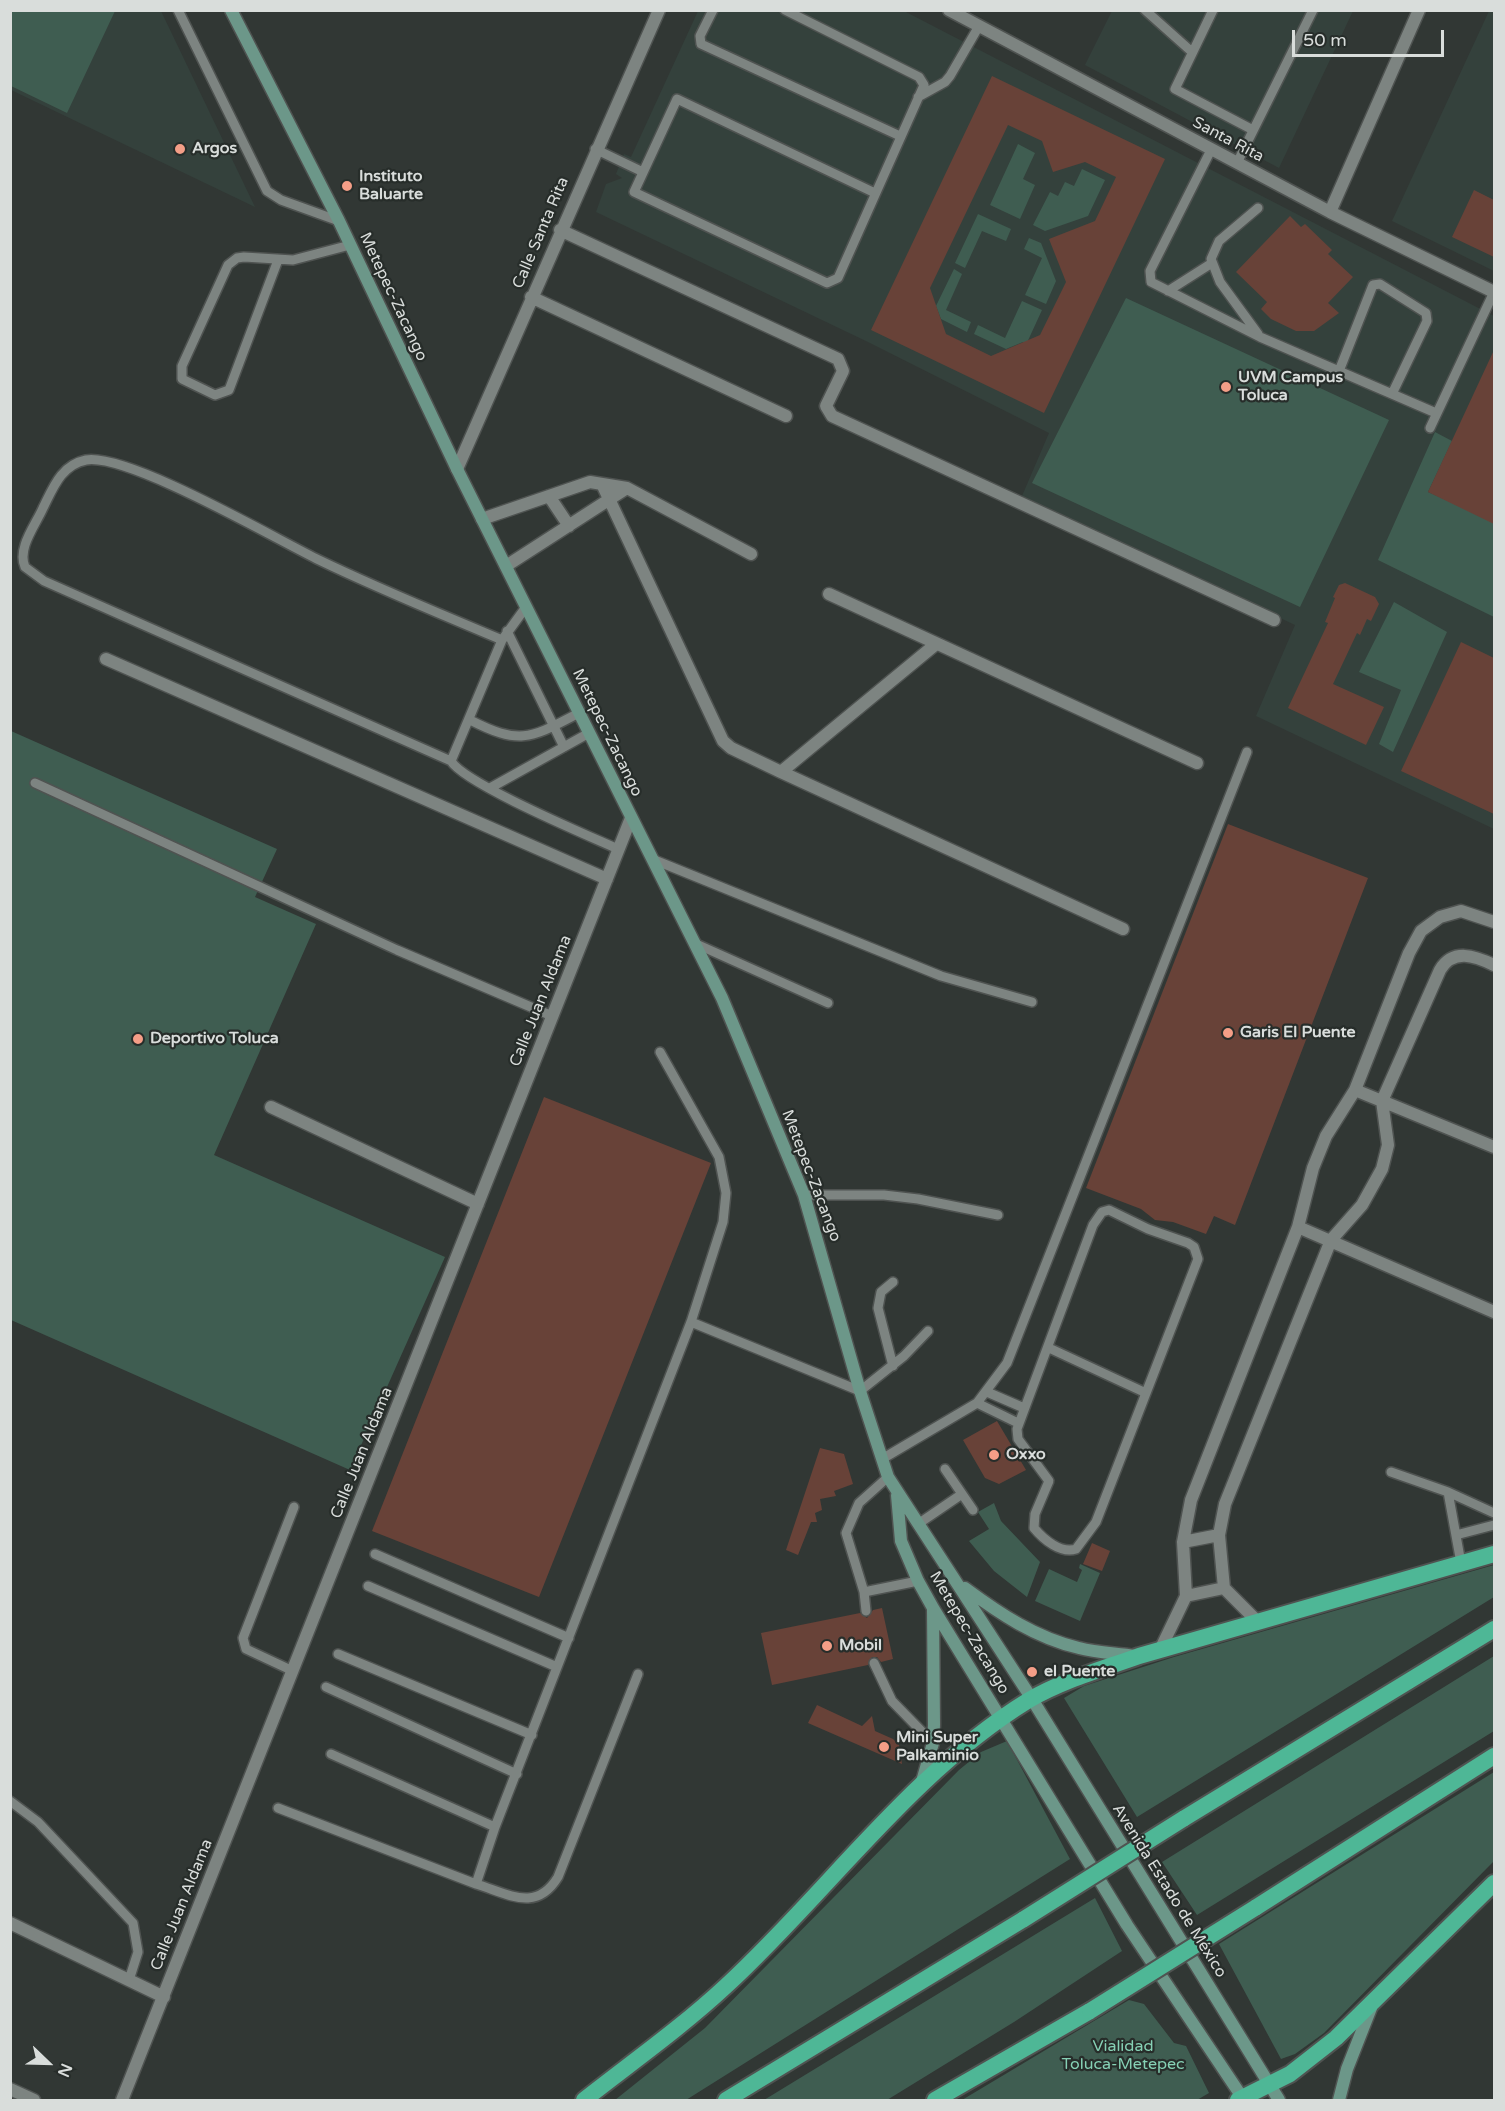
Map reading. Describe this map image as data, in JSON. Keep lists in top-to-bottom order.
{
  "streets": {
    "main road": ["Metepec-Zacango", "Avenida Estado de México"],
    "street": ["Santa Rita", "Calle Santa Rita", "Calle Juan Aldama"]
  },
  "crossings": [
    ["Calle Santa Rita", "Metepec-Zacango"],
    ["Metepec-Zacango", "Calle Juan Aldama"],
    ["Metepec-Zacango", "Avenida Estado de México"]
  ],
  "parks": ["Vialidad Toluca-Metepec"],
  "places": [
    "Argos",
    "Instituto Baluarte",
    "UVM Campus Toluca",
    "Garis El Puente",
    "Deportivo Toluca",
    "Oxxo",
    "Mobil",
    "el Puente",
    "Mini Super Palkaminio"
  ],
  "scale_bar": "50 m",
  "north": "bottom right"
}
